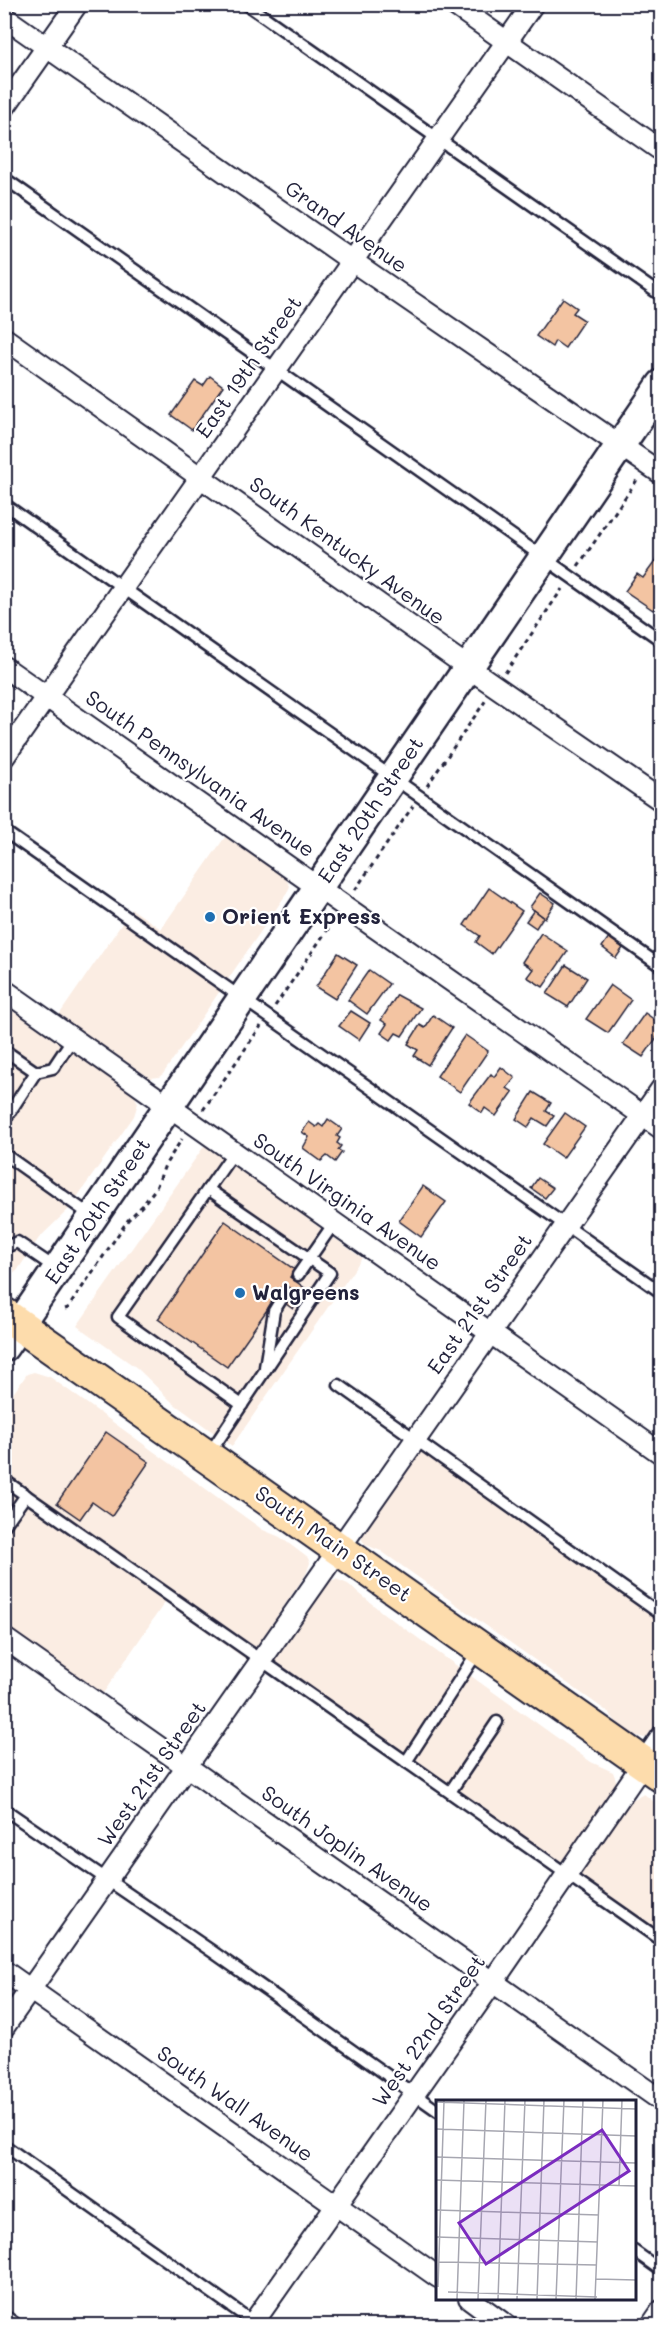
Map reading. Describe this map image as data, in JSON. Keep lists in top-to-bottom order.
{
  "streets": {
    "main road": ["East 20th Street", "South Main Street"],
    "street": [
      "Grand Avenue",
      "East 19th Street",
      "South Kentucky Avenue",
      "South Pennsylvania Avenue",
      "South Virginia Avenue",
      "East 21st Street",
      "West 21st Street",
      "South Joplin Avenue",
      "West 22nd Street",
      "South Wall Avenue"
    ]
  },
  "crossings": [
    ["Grand Avenue", "East 19th Street"],
    ["Grand Avenue", "East 20th Street"],
    ["East 19th Street", "South Kentucky Avenue"],
    ["East 19th Street", "South Pennsylvania Avenue"],
    ["South Kentucky Avenue", "East 20th Street"],
    ["South Pennsylvania Avenue", "East 20th Street"],
    ["South Pennsylvania Avenue", "East 21st Street"],
    ["East 20th Street", "South Virginia Avenue"],
    ["East 20th Street", "South Main Street"],
    ["South Virginia Avenue", "East 21st Street"],
    ["East 21st Street", "South Main Street"],
    ["East 21st Street", "West 21st Street"],
    ["South Main Street", "West 21st Street"],
    ["South Main Street", "West 22nd Street"],
    ["West 21st Street", "South Joplin Avenue"],
    ["West 21st Street", "South Wall Avenue"],
    ["South Joplin Avenue", "West 22nd Street"],
    ["West 22nd Street", "South Wall Avenue"]
  ],
  "places": ["Orient Express", "Walgreens"]
}
